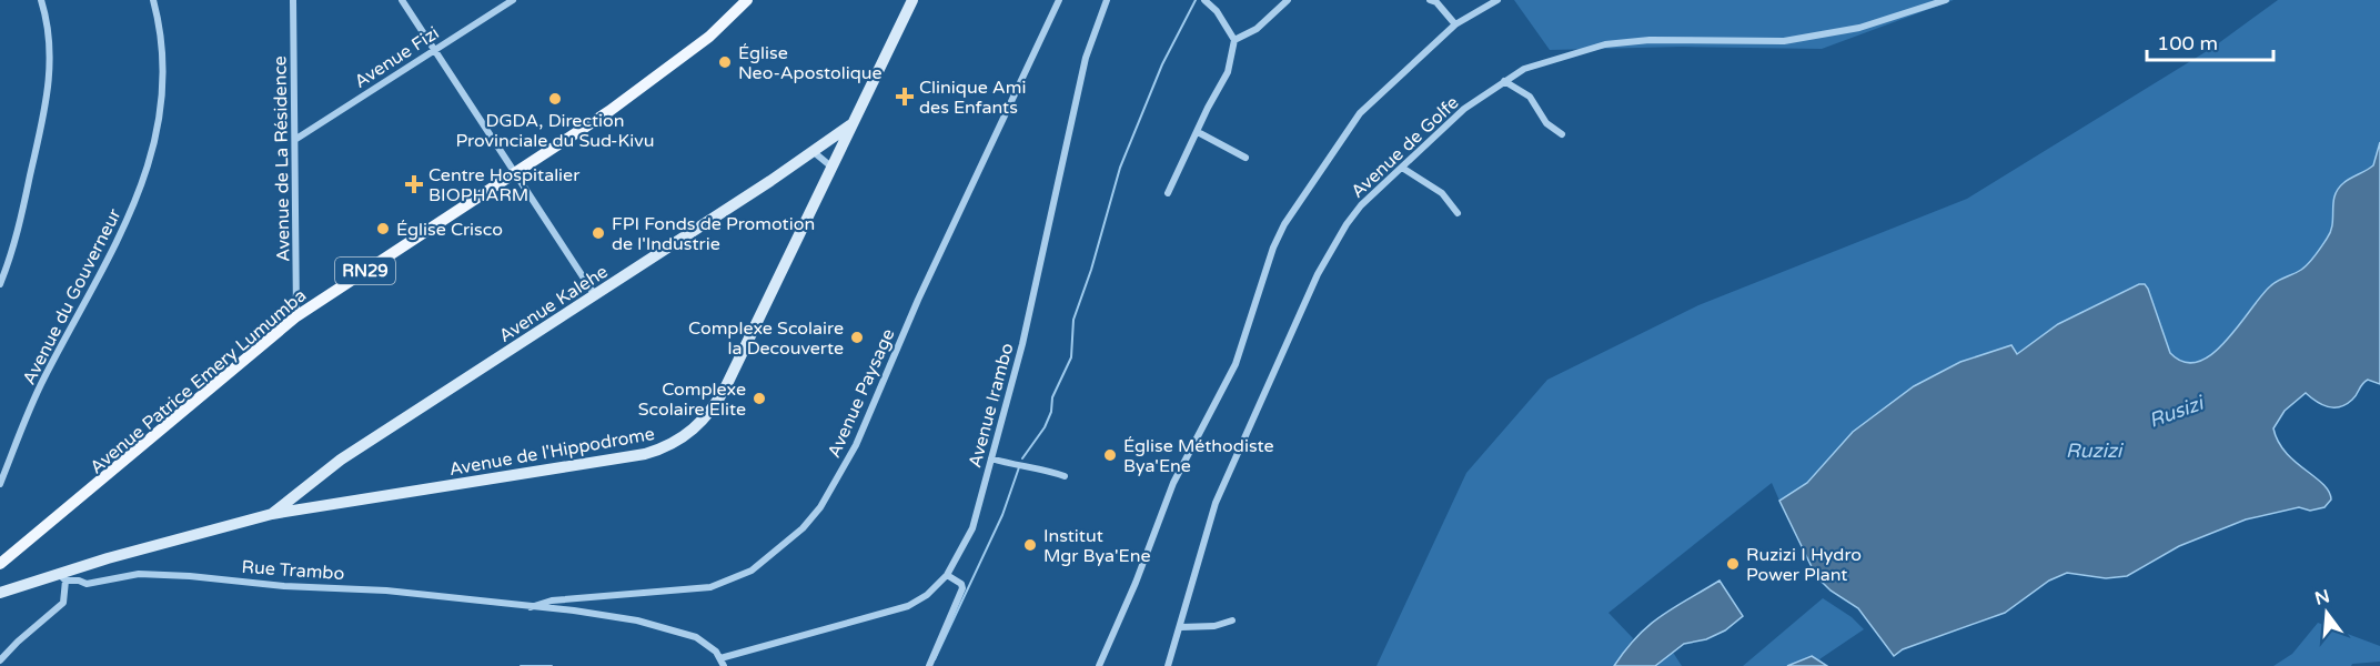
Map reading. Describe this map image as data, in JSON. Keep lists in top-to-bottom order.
{
  "streets": {
    "main road": ["RN29", "Avenue Patrice Emery Lumumba"],
    "street": [
      "Avenue Fizi",
      "Avenue de Golfe",
      "Avenue de La Résidence",
      "Avenue du Gouverneur",
      "Avenue Kalehe",
      "Avenue Paysage",
      "Avenue Irambo",
      "Avenue de l'Hippodrome",
      "Rue Trambo"
    ]
  },
  "crossings": [
    ["Avenue Fizi", "Avenue de La Résidence"],
    ["Avenue de La Résidence", "Avenue Patrice Emery Lumumba"],
    ["Avenue Kalehe", "Avenue de l'Hippodrome"],
    ["Avenue Paysage", "Rue Trambo"],
    ["Avenue Irambo", "Rue Trambo"],
    ["Avenue de l'Hippodrome", "Rue Trambo"]
  ],
  "water": ["Rusizi", "Ruzizi"],
  "places": {
    "other": [
      "Église Neo-Apostolique",
      "DGDA, Direction Provinciale du Sud-Kivu",
      "Église Crisco",
      "FPI Fonds de Promotion de l'Industrie",
      "Complexe Scolaire la Decouverte",
      "Complexe Scolaire Elite",
      "Église Méthodiste Bya'Ene",
      "Institut Mgr Bya'Ene",
      "Ruzizi I Hydro Power Plant"
    ],
    "health": ["Clinique Ami des Enfants", "Centre Hospitalier BIOPHARM"]
  },
  "scale_bar": "100 m",
  "north": "top"
}
